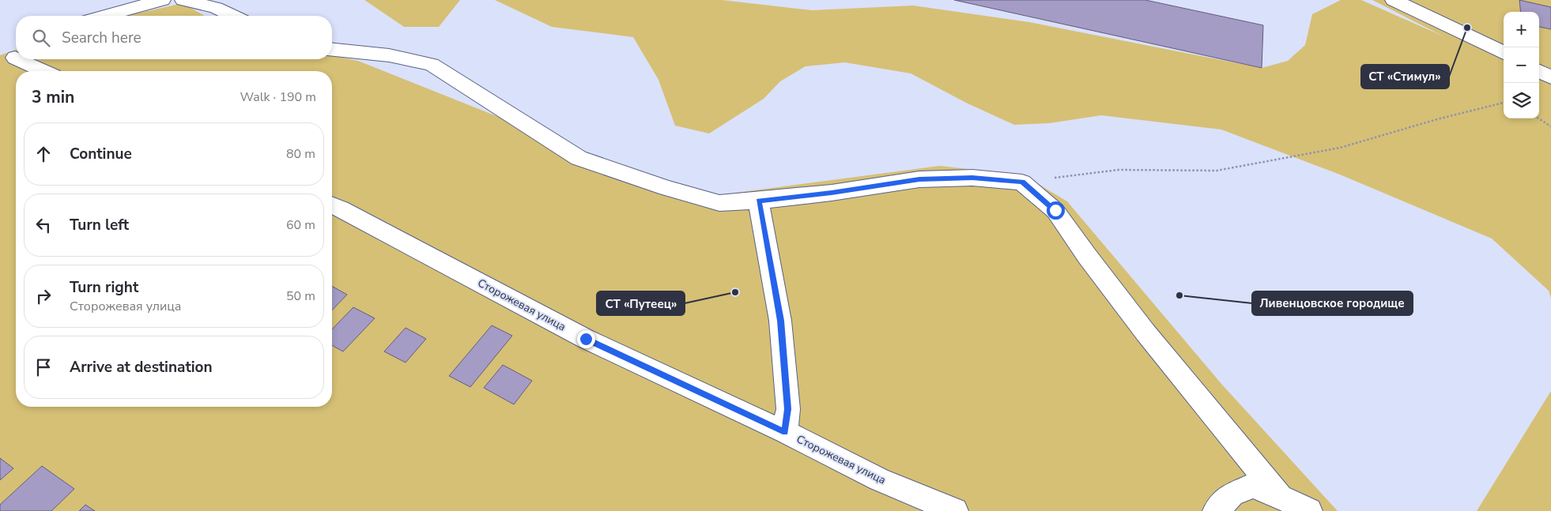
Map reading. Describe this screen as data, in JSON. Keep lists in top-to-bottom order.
{
  "streets": {
    "street": ["Сторожевая улица"]
  },
  "places": ["СТ «Стимул»", "СТ «Путеец»", "Ливенцовское городище"],
  "page": {
    "map_buttons": ["+", "−"],
    "search": "Search here",
    "heading": ["3 min", "Walk · 190 m"],
    "list": [
      ["Continue", "80 m"],
      ["Turn left", "60 m"],
      ["Turn right", "Сторожевая улица", "50 m"],
      "Arrive at destination"
    ]
  }
}
